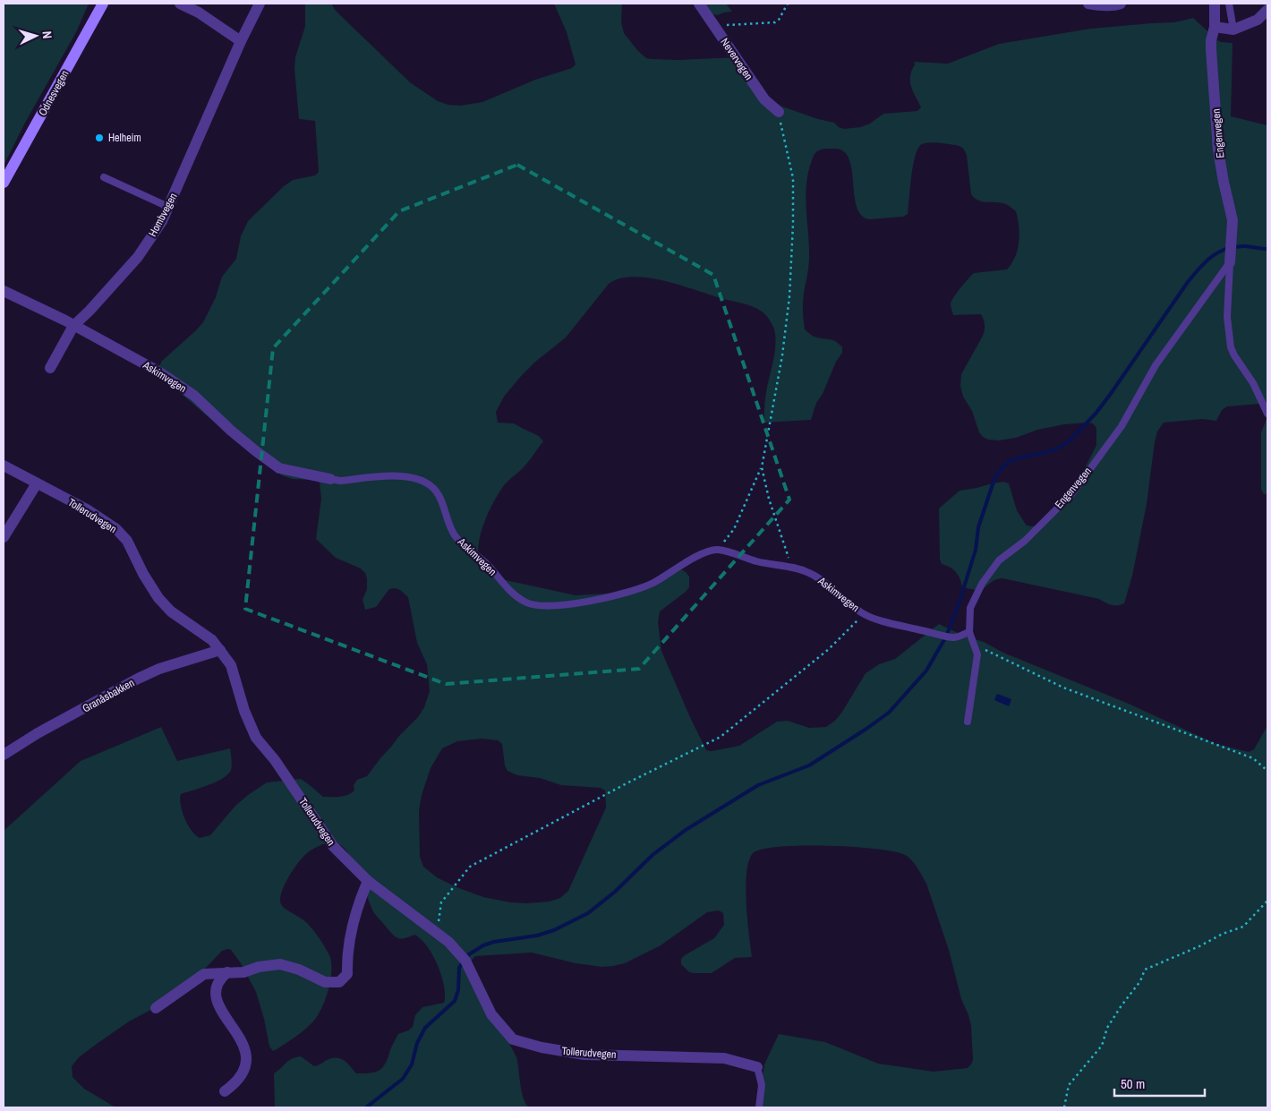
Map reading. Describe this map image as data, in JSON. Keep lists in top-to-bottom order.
{
  "streets": {
    "main road": ["Odnesvegen"],
    "street": [
      "Nevervegen",
      "Engenvegen",
      "Hombvegen",
      "Askimvegen",
      "Tollerudvegen",
      "Granåsbakken"
    ]
  },
  "crossings": [
    ["Engenvegen", "Askimvegen"],
    ["Hombvegen", "Askimvegen"],
    ["Tollerudvegen", "Granåsbakken"]
  ],
  "places": ["Helheim"],
  "scale_bar": "50 m",
  "north": "right"
}
